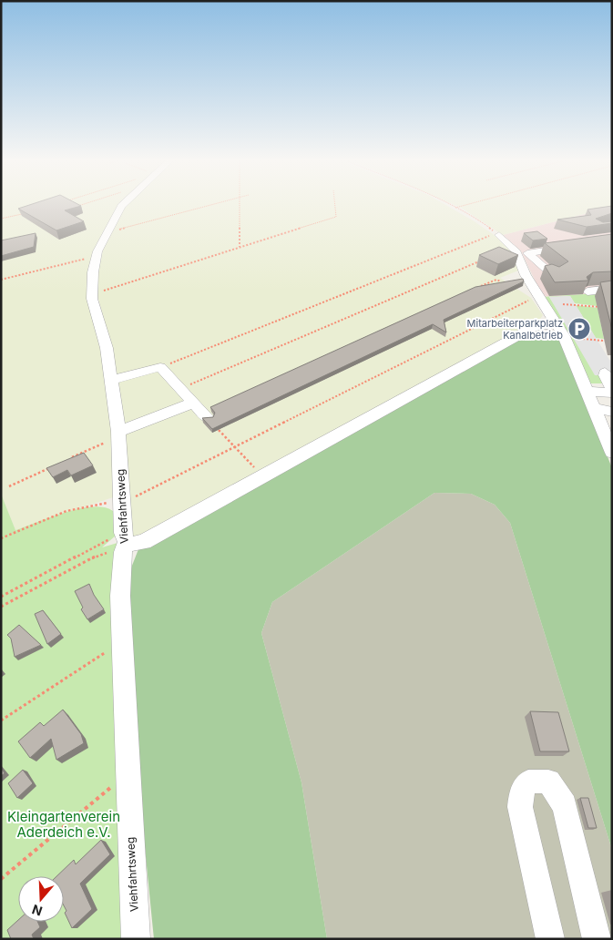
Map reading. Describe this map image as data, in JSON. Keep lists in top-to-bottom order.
{
  "streets": {
    "street": ["Viehfahrtsweg"]
  },
  "parks": ["Kleingartenverein Aderdeich e.V."],
  "places": {
    "parking": ["Mitarbeiterparkplatz Kanalbetrieb"]
  },
  "north": "bottom"
}
